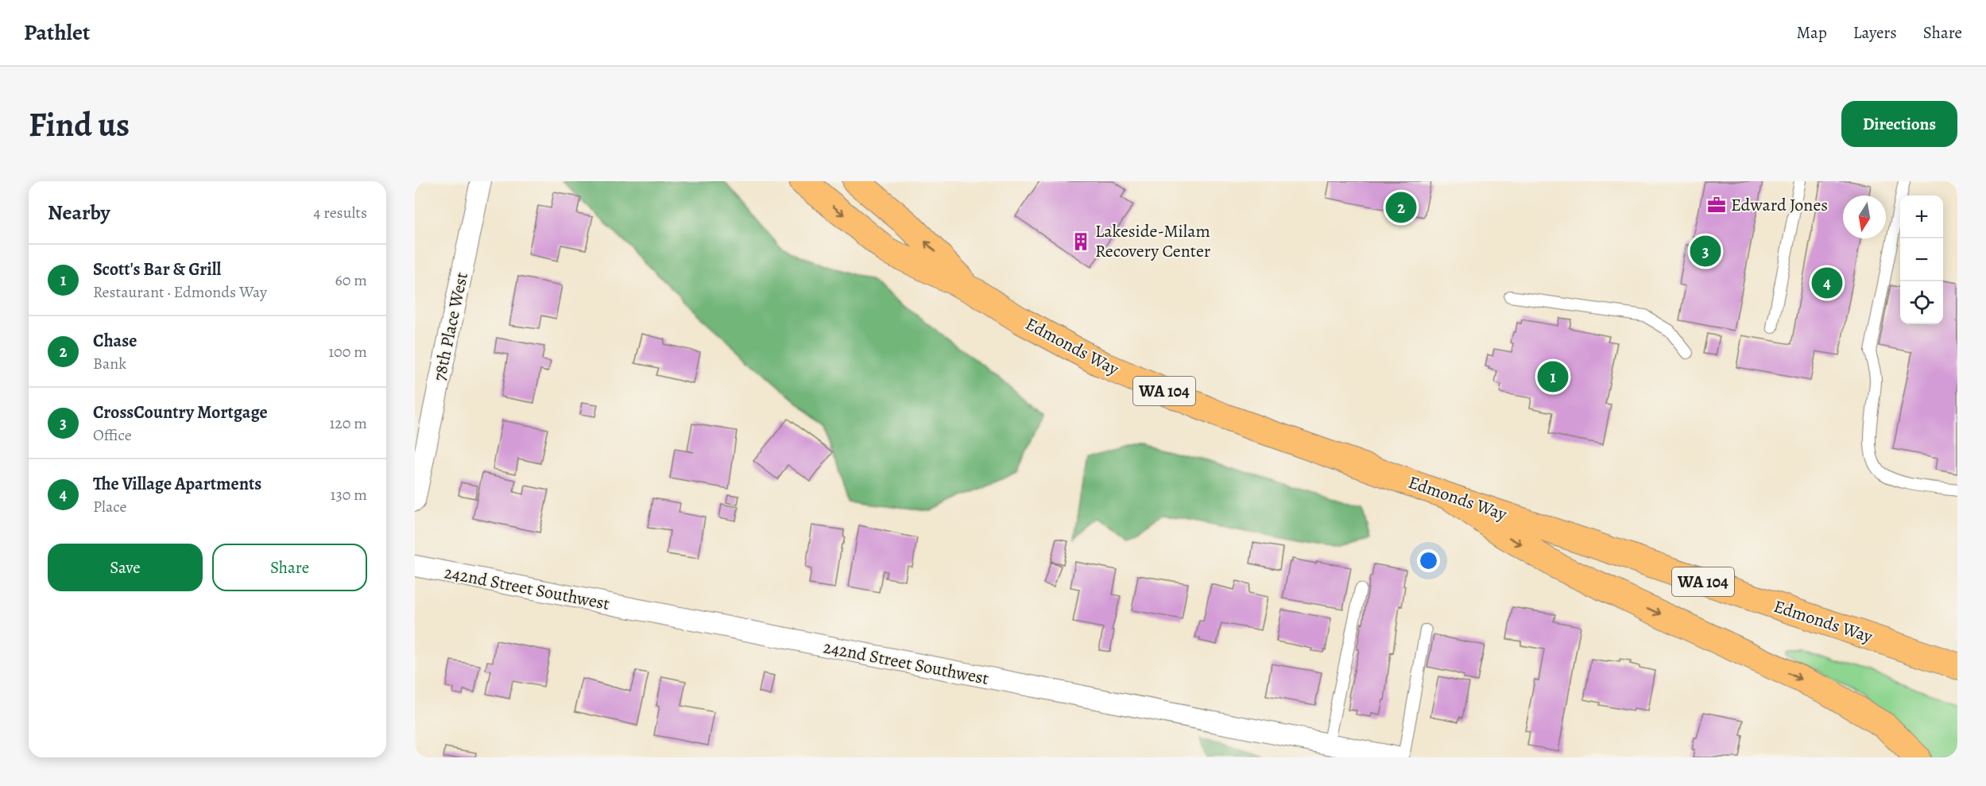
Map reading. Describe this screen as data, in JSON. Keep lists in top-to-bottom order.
{
  "streets": {
    "main road": ["Edmonds Way", "WA 104"],
    "street": ["78th Place West", "242nd Street Southwest"]
  },
  "places": {
    "office": ["Edward Jones"],
    "building": ["Lakeside-Milam Recovery Center"]
  },
  "north": "bottom",
  "page": {
    "header": "Pathlet",
    "nav": ["Map", "Layers", "Share"],
    "buttons": [
      "Directions",
      ["Save", "Share"]
    ],
    "title": "Find us",
    "heading": ["Nearby", "4 results"],
    "pins": [
      "2",
      "3",
      "4",
      "1"
    ],
    "map_buttons": ["+", "−"],
    "list": [
      {
        "mark": "1",
        "name": "Scott's Bar & Grill",
        "note": "Restaurant · Edmonds Way",
        "value": "60 m"
      },
      {
        "mark": "2",
        "name": "Chase",
        "note": "Bank",
        "value": "100 m"
      },
      {
        "mark": "3",
        "name": "CrossCountry Mortgage",
        "note": "Office",
        "value": "120 m"
      },
      {
        "mark": "4",
        "name": "The Village Apartments",
        "note": "Place",
        "value": "130 m"
      }
    ]
  }
}
